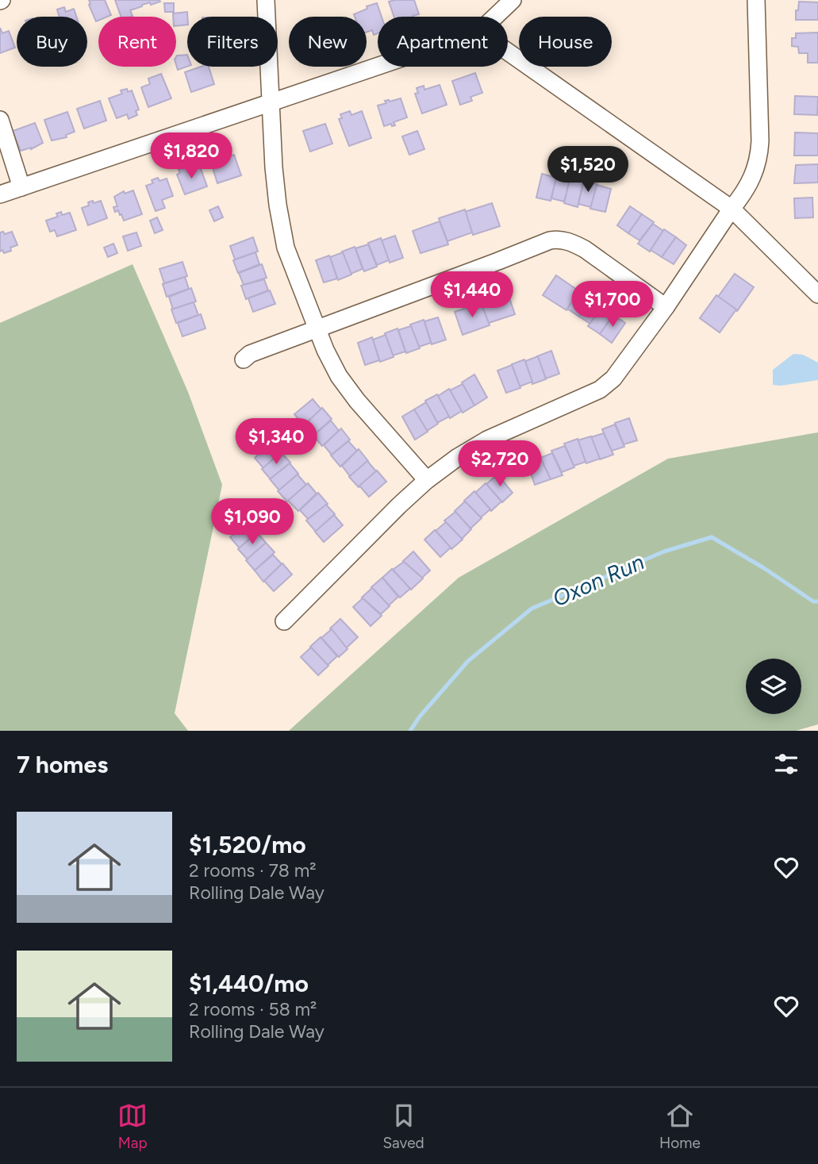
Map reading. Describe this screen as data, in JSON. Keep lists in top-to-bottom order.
{
  "water": ["Oxon Run"],
  "page": {
    "chip": [
      "Buy",
      "Rent",
      "Filters",
      "New",
      "Apartment",
      "House"
    ],
    "price": [
      "$1,820",
      "$1,520",
      "$1,440",
      "$1,700",
      "$1,340",
      "$2,720",
      "$1,090"
    ],
    "heading": "7 homes",
    "list": [
      {
        "name": "$1,520/mo",
        "note": "2 rooms · 78 m² · Rolling Dale Way"
      },
      {
        "name": "$1,440/mo",
        "note": "2 rooms · 58 m² · Rolling Dale Way"
      }
    ],
    "tabs": ["Map", "Saved", "Home"]
  }
}
